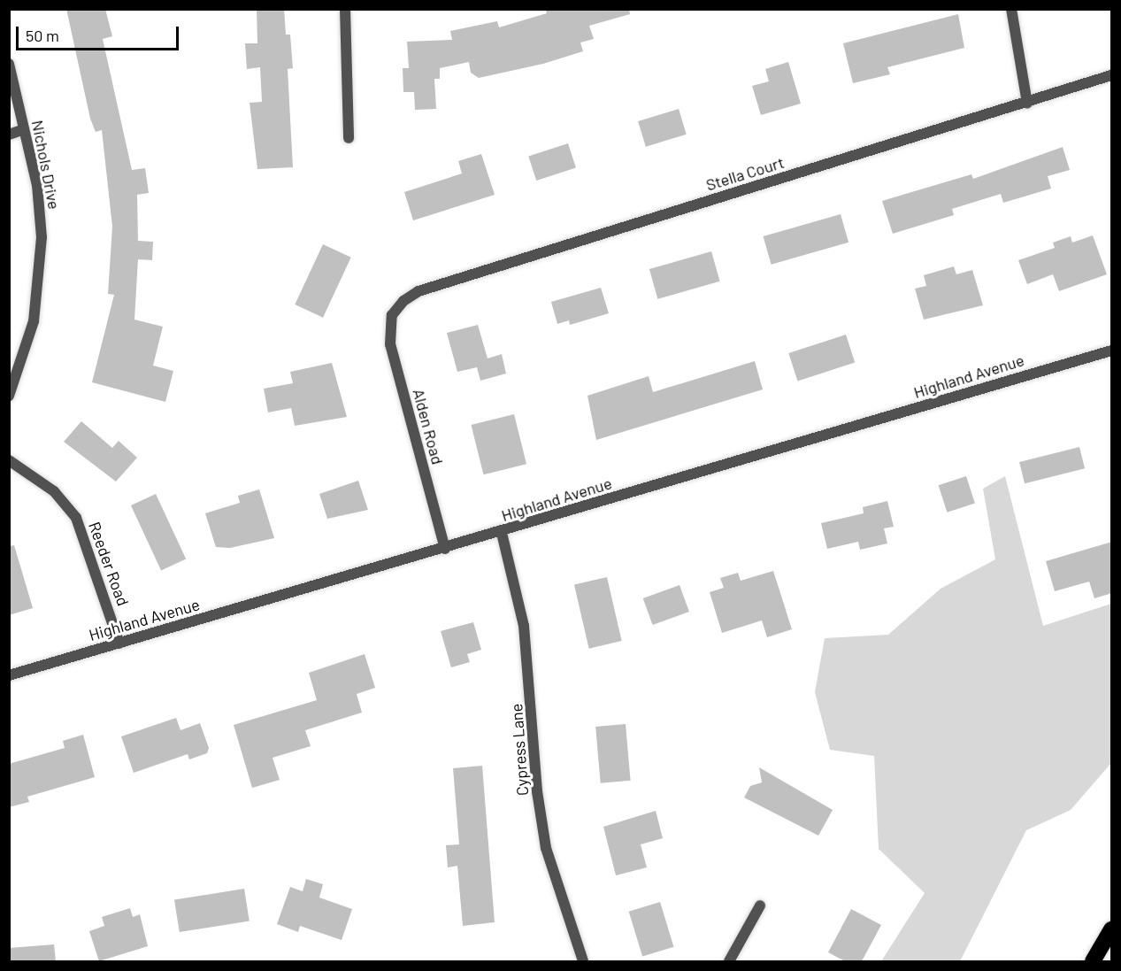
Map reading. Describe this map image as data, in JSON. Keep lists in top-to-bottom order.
{
  "streets": {
    "street": [
      "Nichols Drive",
      "Stella Court",
      "Highland Avenue",
      "Alden Road",
      "Reeder Road",
      "Cypress Lane"
    ]
  },
  "crossings": [
    ["Stella Court", "Alden Road"],
    ["Highland Avenue", "Alden Road"],
    ["Highland Avenue", "Reeder Road"],
    ["Highland Avenue", "Cypress Lane"]
  ],
  "scale_bar": "50 m"
}
